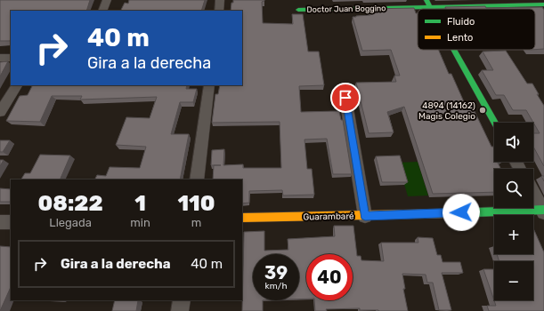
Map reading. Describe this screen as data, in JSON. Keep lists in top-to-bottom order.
{
  "streets": {
    "street": ["Doctor Juan Boggino", "Guarambaré"]
  },
  "places": ["4894 (14162) Magis Colegio"],
  "legend": ["Fluido", "Lento"],
  "page": {
    "turn": ["40 m", "Gira a la derecha"],
    "map_buttons": ["+", "−"],
    "eta": [
      "08:22",
      "Llegada",
      "1",
      "min",
      "110",
      "m"
    ],
    "list": [
      {
        "name": "Gira a la derecha",
        "value": "40 m"
      }
    ],
    "speed": "39 km/h",
    "limit": "40"
  }
}
